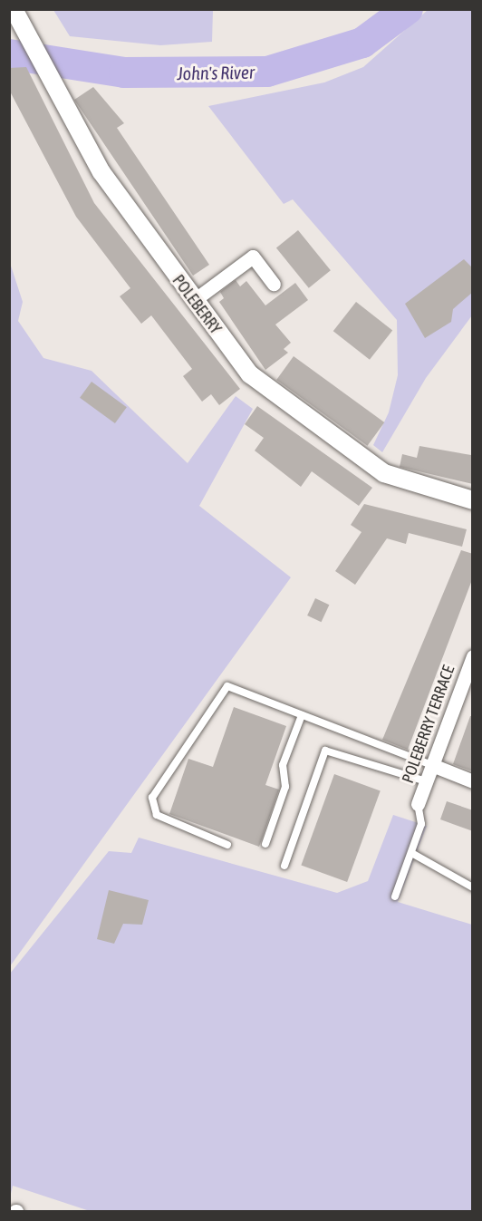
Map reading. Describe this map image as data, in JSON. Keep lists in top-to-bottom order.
{
  "streets": {
    "street": ["POLEBERRY", "POLEBERRY TERRACE"]
  },
  "water": ["John's River"]
}
